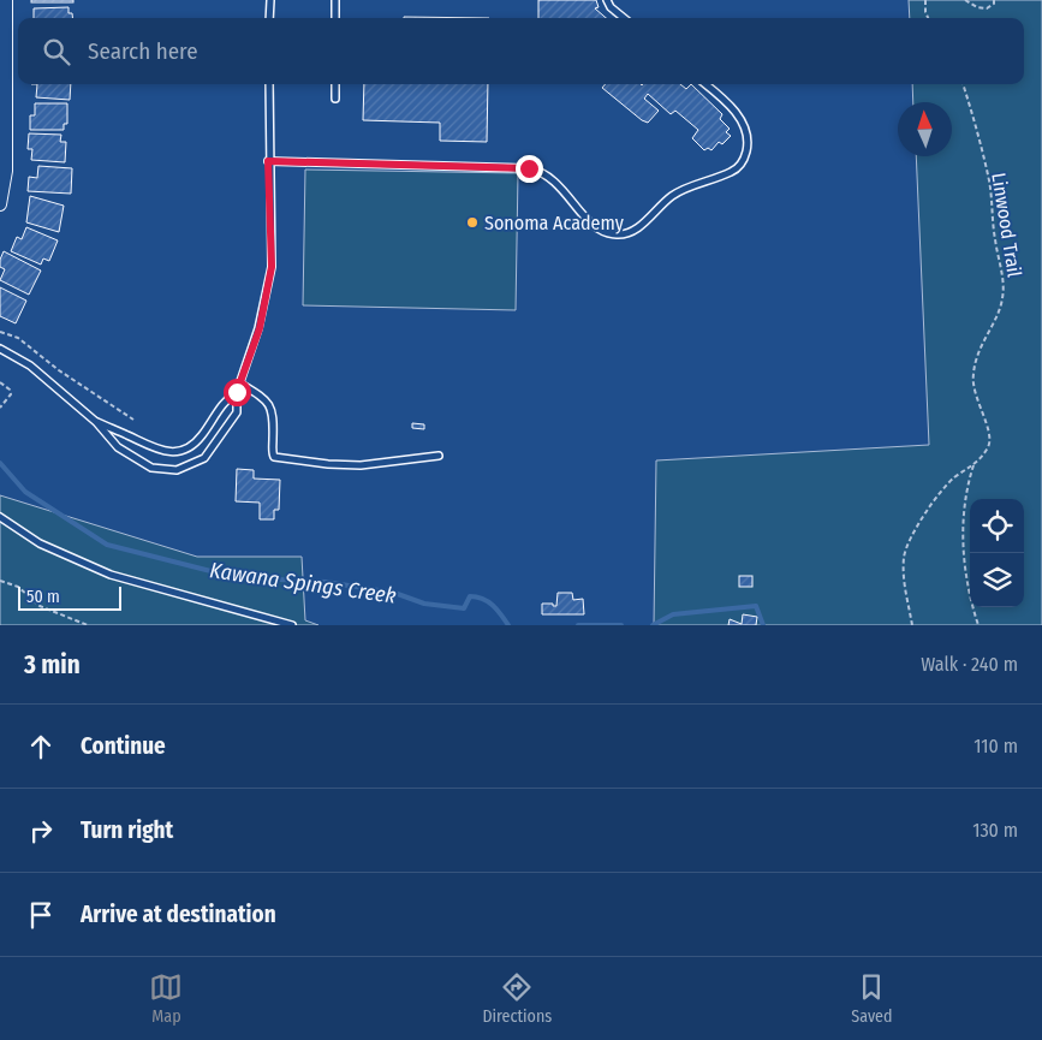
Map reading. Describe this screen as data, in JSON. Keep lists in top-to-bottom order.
{
  "streets": {
    "path": ["Linwood Trail"]
  },
  "water": ["Kawana Spings Creek"],
  "places": ["Sonoma Academy"],
  "scale_bar": "50 m",
  "north": "top",
  "page": {
    "search": "Search here",
    "scale": "50 m",
    "heading": ["3 min", "Walk · 240 m"],
    "list": [
      ["Continue", "110 m"],
      ["Turn right", "130 m"],
      "Arrive at destination"
    ],
    "nav": ["Map", "Directions", "Saved"]
  }
}
